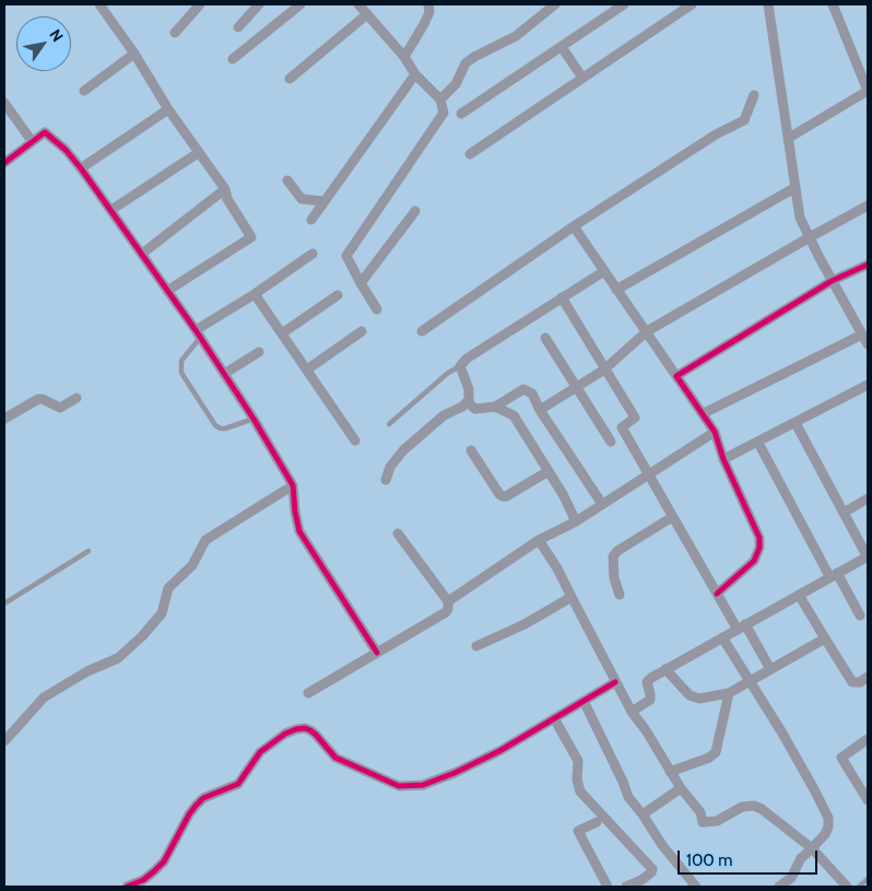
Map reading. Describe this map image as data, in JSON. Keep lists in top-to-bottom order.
{
  "scale_bar": "100 m",
  "north": "top right"
}
